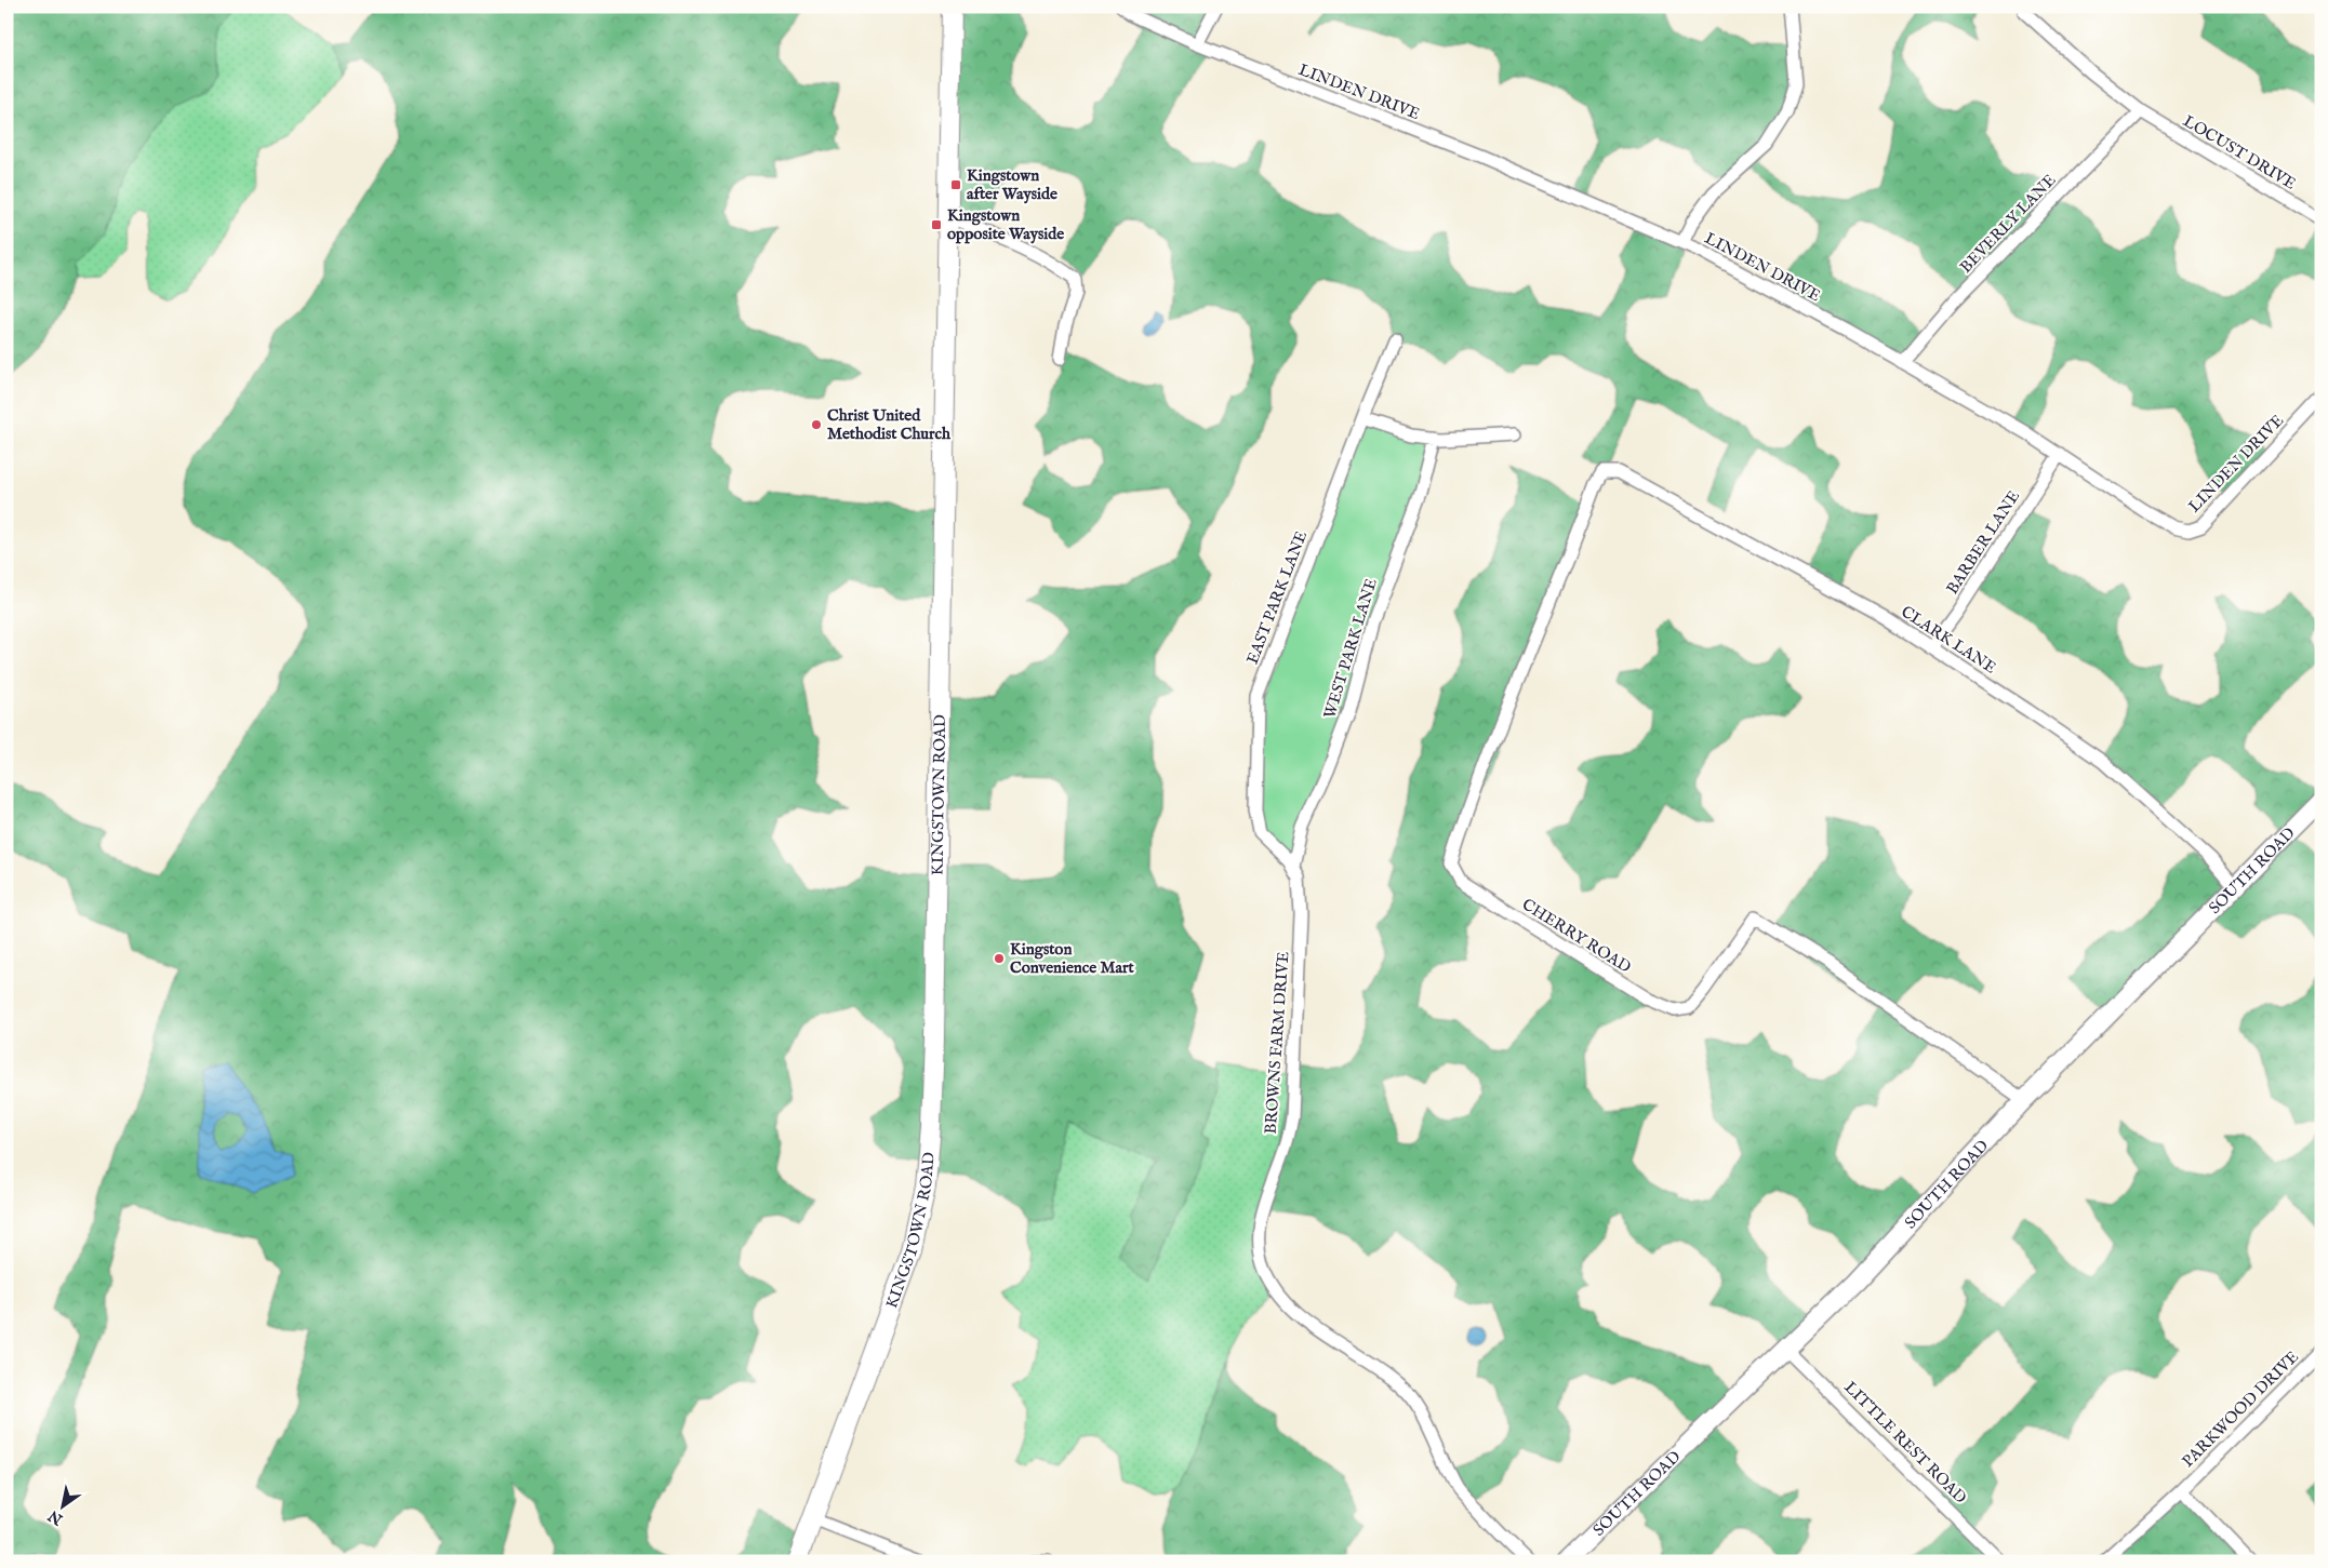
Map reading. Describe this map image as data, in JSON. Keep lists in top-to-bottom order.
{
  "streets": {
    "main road": ["KINGSTOWN ROAD"],
    "street": [
      "LINDEN DRIVE",
      "LOCUST DRIVE",
      "BEVERLY LANE",
      "BARBER LANE",
      "EAST PARK LANE",
      "CLARK LANE",
      "WEST PARK LANE",
      "SOUTH ROAD",
      "CHERRY ROAD",
      "BROWNS FARM DRIVE",
      "PARKWOOD DRIVE",
      "LITTLE REST ROAD"
    ]
  },
  "crossings": [
    ["LINDEN DRIVE", "BEVERLY LANE"],
    ["LINDEN DRIVE", "BARBER LANE"],
    ["LOCUST DRIVE", "BEVERLY LANE"],
    ["BARBER LANE", "CLARK LANE"],
    ["EAST PARK LANE", "WEST PARK LANE"],
    ["EAST PARK LANE", "BROWNS FARM DRIVE"],
    ["CLARK LANE", "SOUTH ROAD"],
    ["CLARK LANE", "CHERRY ROAD"],
    ["WEST PARK LANE", "BROWNS FARM DRIVE"],
    ["SOUTH ROAD", "CHERRY ROAD"],
    ["SOUTH ROAD", "LITTLE REST ROAD"]
  ],
  "places": {
    "transit": ["Kingstown after Wayside", "Kingstown opposite Wayside"],
    "other": ["Christ United Methodist Church", "Kingston Convenience Mart"]
  },
  "north": "bottom left"
}
